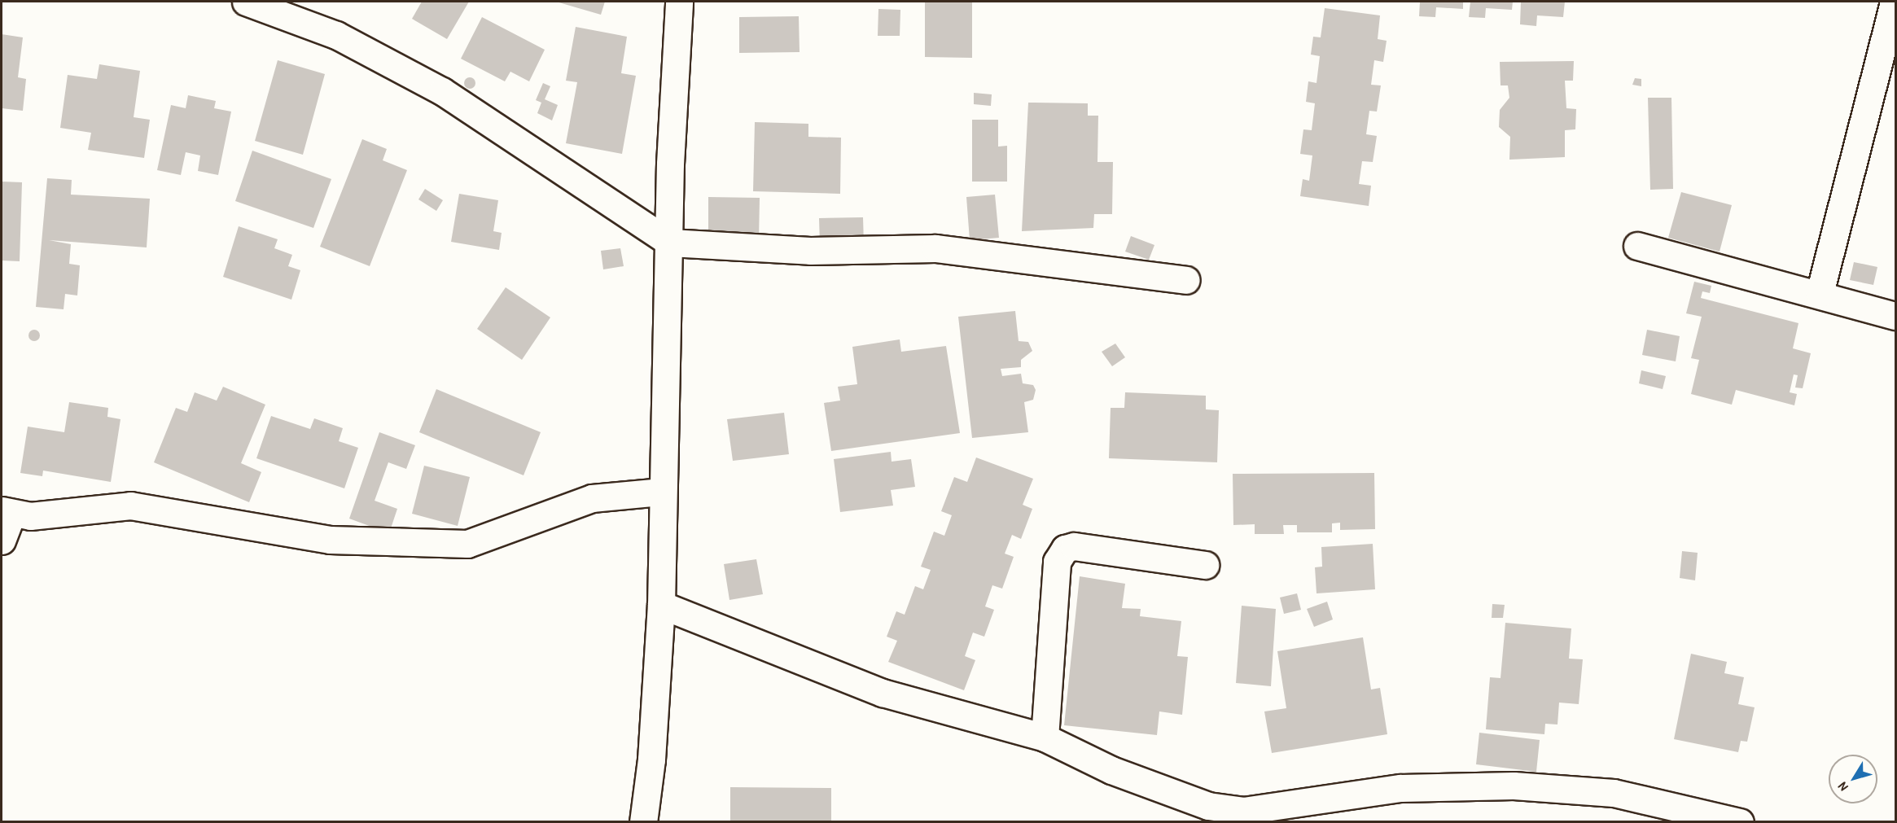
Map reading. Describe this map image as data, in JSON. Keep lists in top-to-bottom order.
{
  "north": "bottom left"
}
